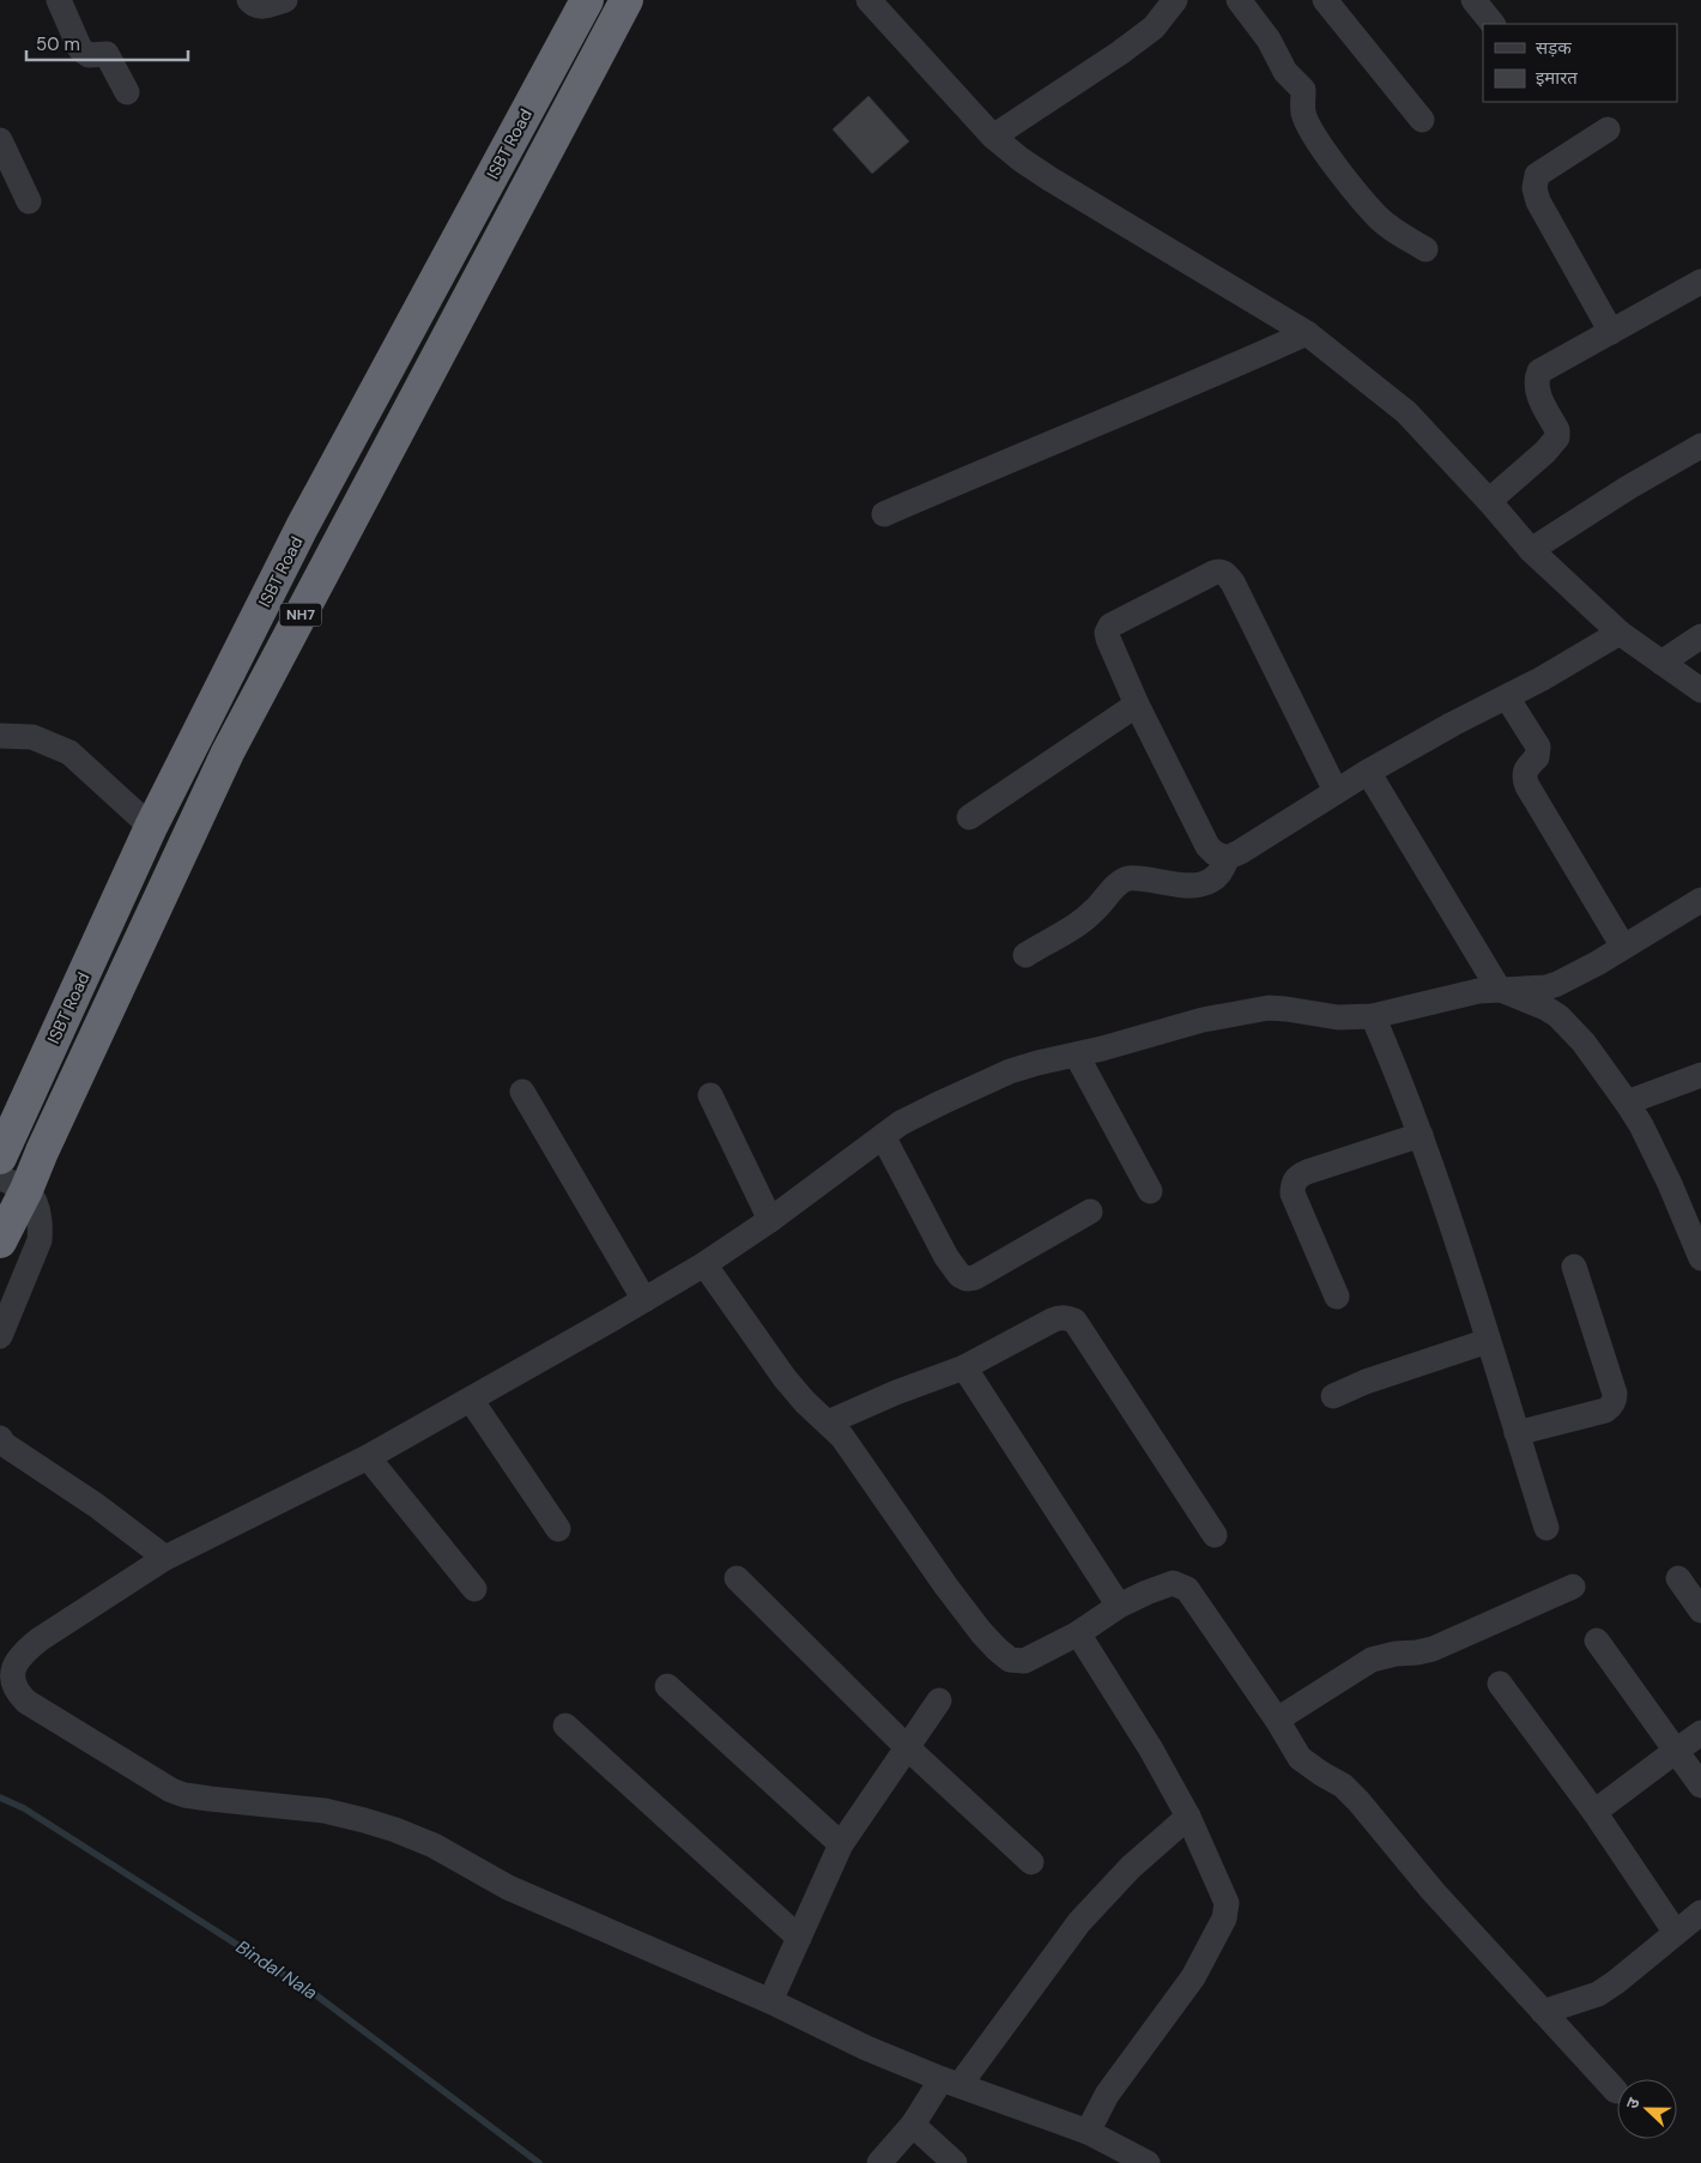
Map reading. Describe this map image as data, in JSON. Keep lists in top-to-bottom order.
{
  "streets": {
    "highway": ["ISBT Road", "NH7"]
  },
  "water": ["Bindal Nala"],
  "legend": ["सड़क", "इमारत"],
  "scale_bar": "50 m",
  "north": "left"
}
